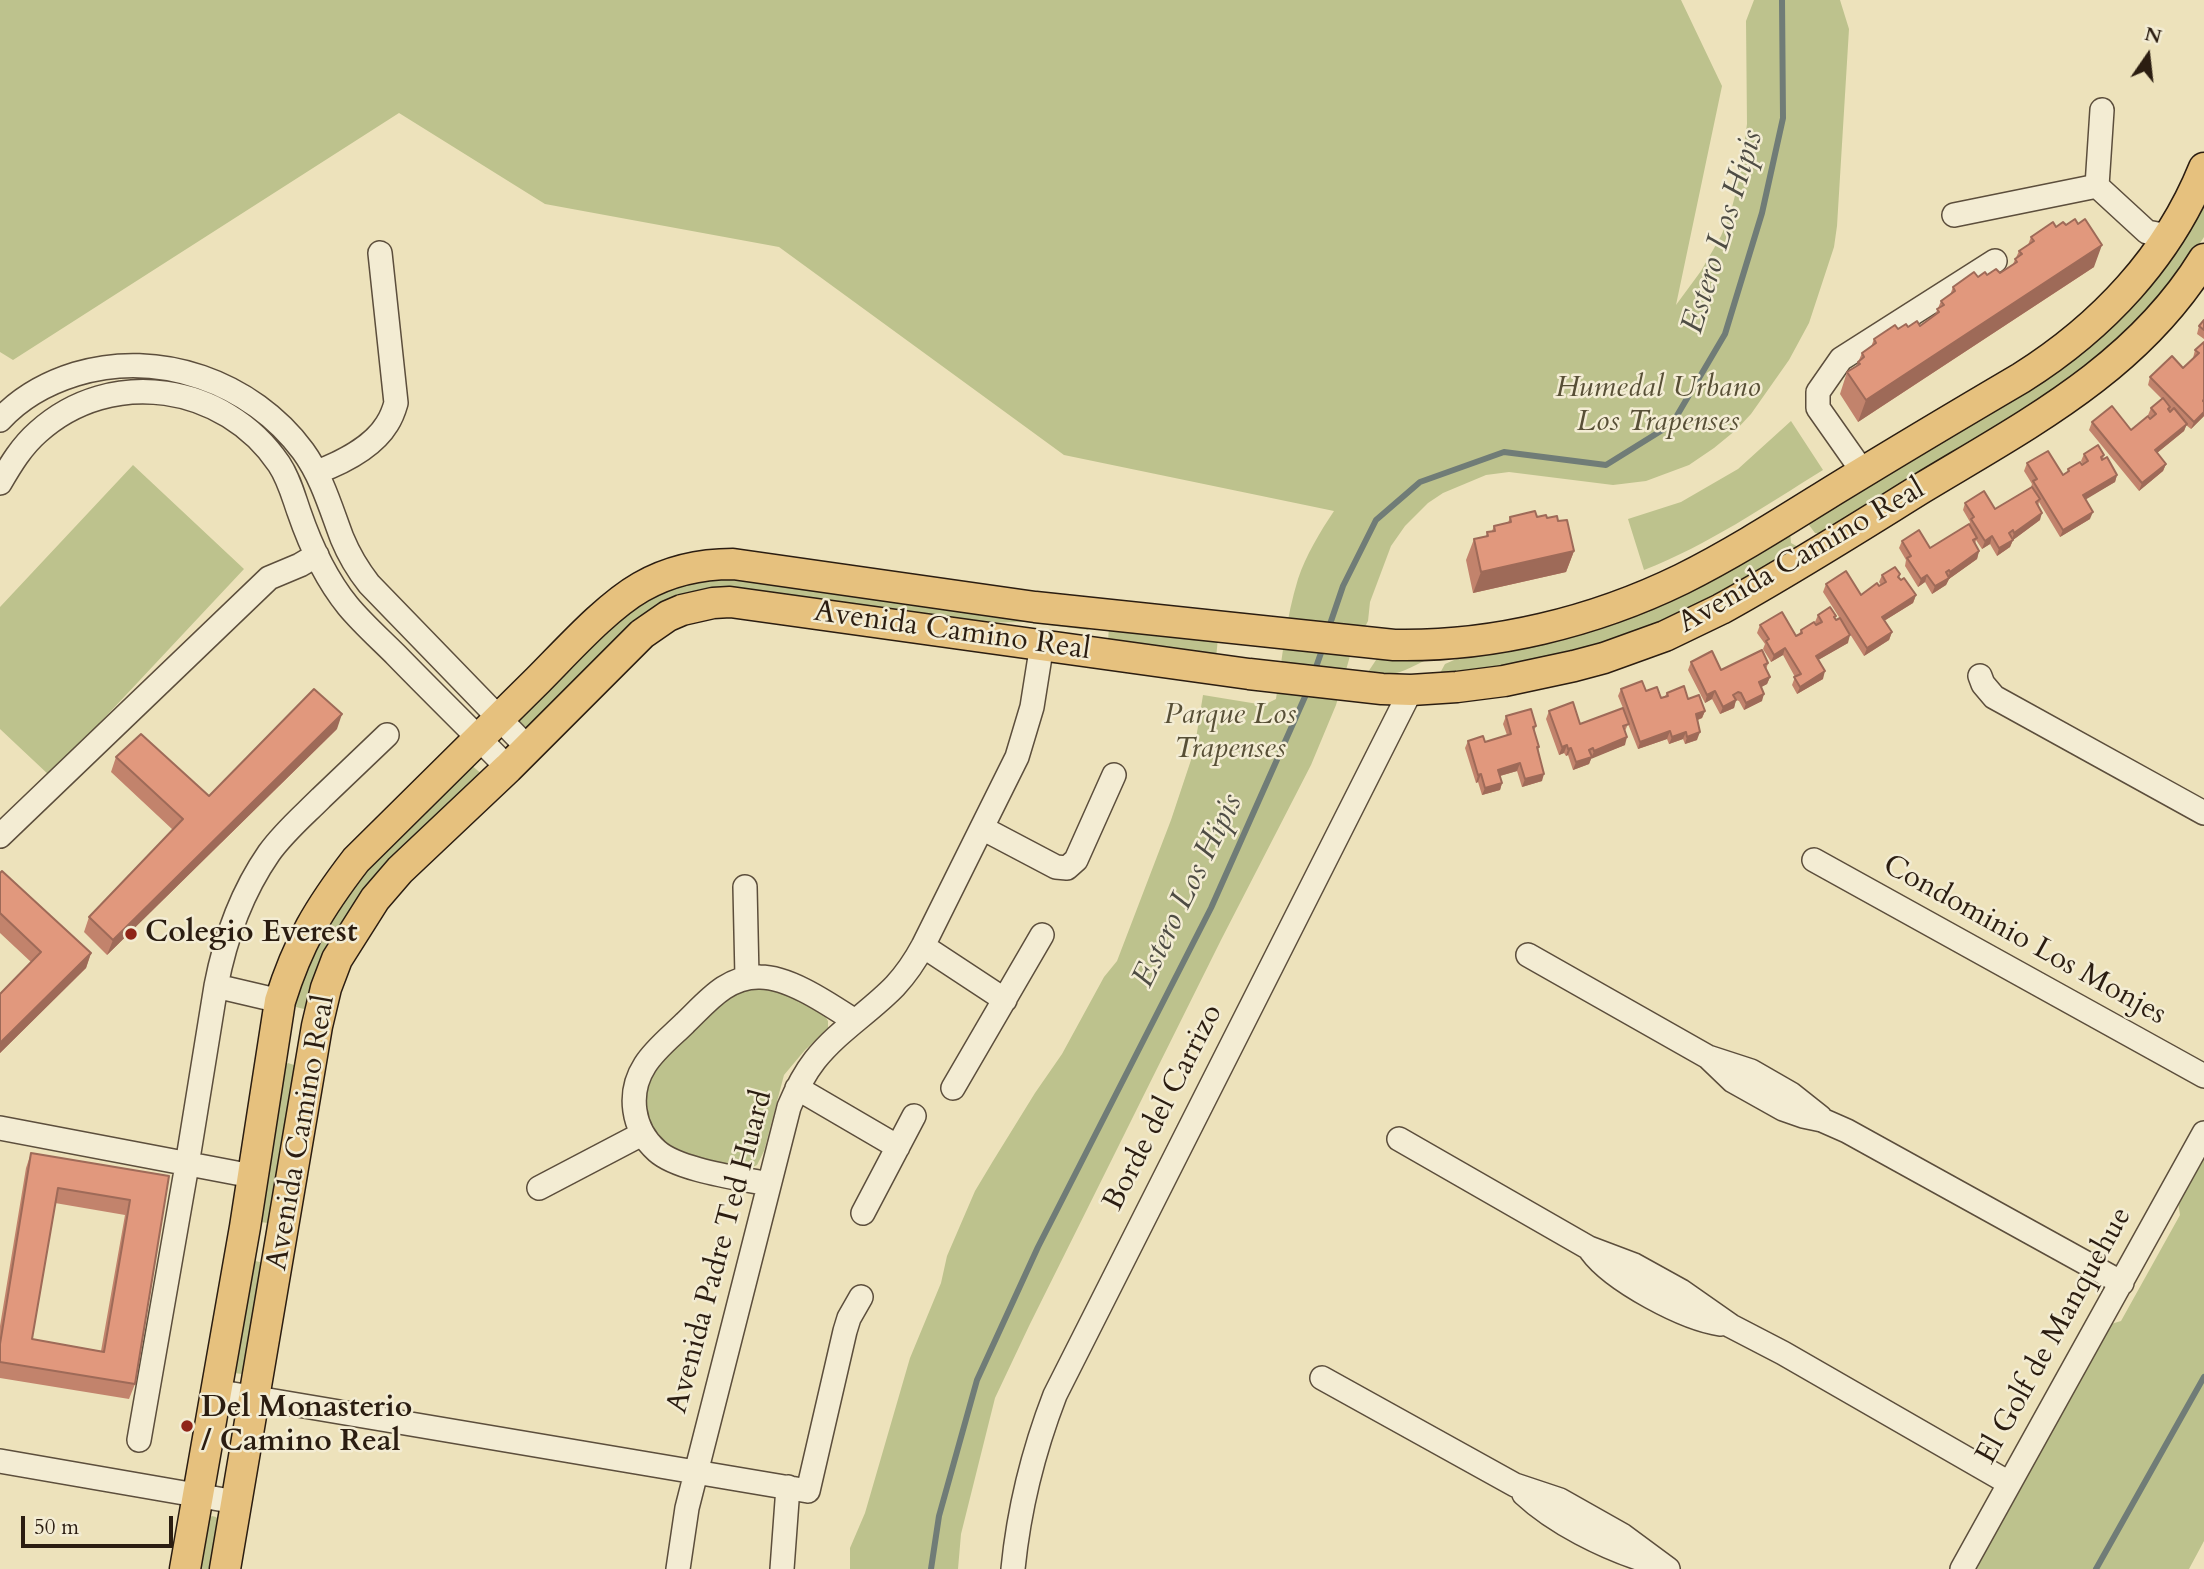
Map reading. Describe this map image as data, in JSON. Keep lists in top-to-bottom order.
{
  "streets": {
    "main road": ["Avenida Camino Real"],
    "street": [
      "Condominio Los Monjes",
      "Borde del Carrizo",
      "Avenida Padre Ted Huard",
      "El Golf de Manquehue"
    ]
  },
  "crossings": [
    ["Avenida Camino Real", "Borde del Carrizo"],
    ["Avenida Camino Real", "Avenida Padre Ted Huard"]
  ],
  "water": ["Estero Los Hipis"],
  "parks": ["Humedal Urbano Los Trapenses", "Parque Los Trapenses"],
  "places": ["Colegio Everest", "Del Monasterio / Camino Real"],
  "scale_bar": "50 m",
  "north": "top"
}
